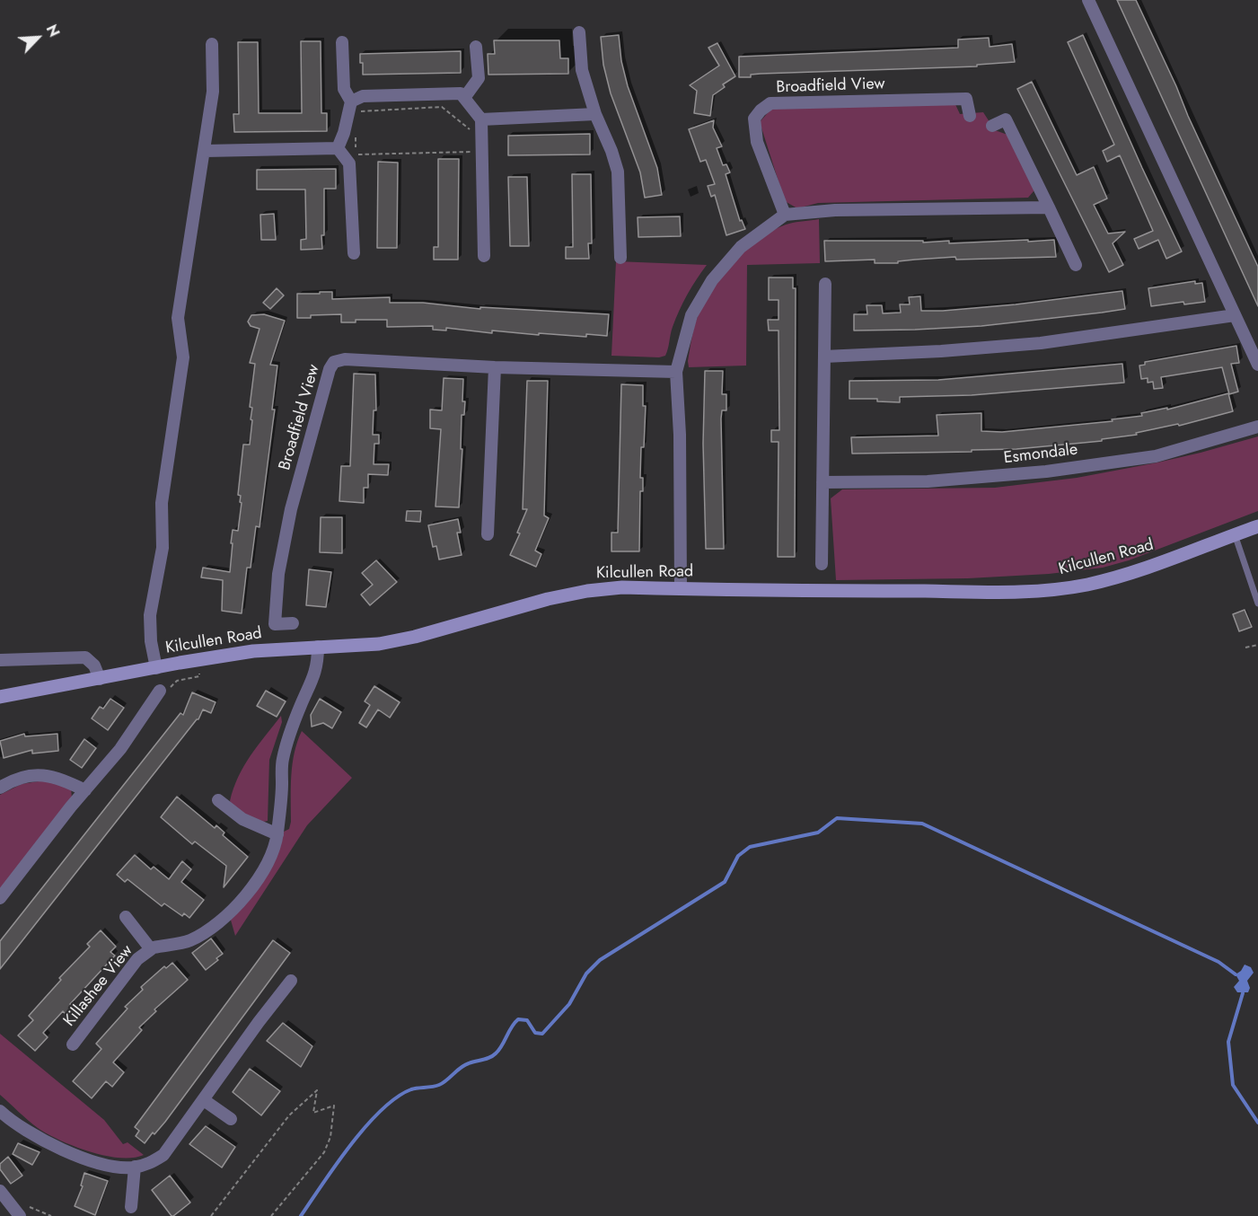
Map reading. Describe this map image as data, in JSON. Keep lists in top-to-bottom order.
{
  "streets": {
    "main road": ["Kilcullen Road"],
    "street": ["Broadfield View", "Esmondale", "Killashee View"]
  },
  "crossings": [
    ["Kilcullen Road", "Killashee View"]
  ],
  "north": "top right"
}
